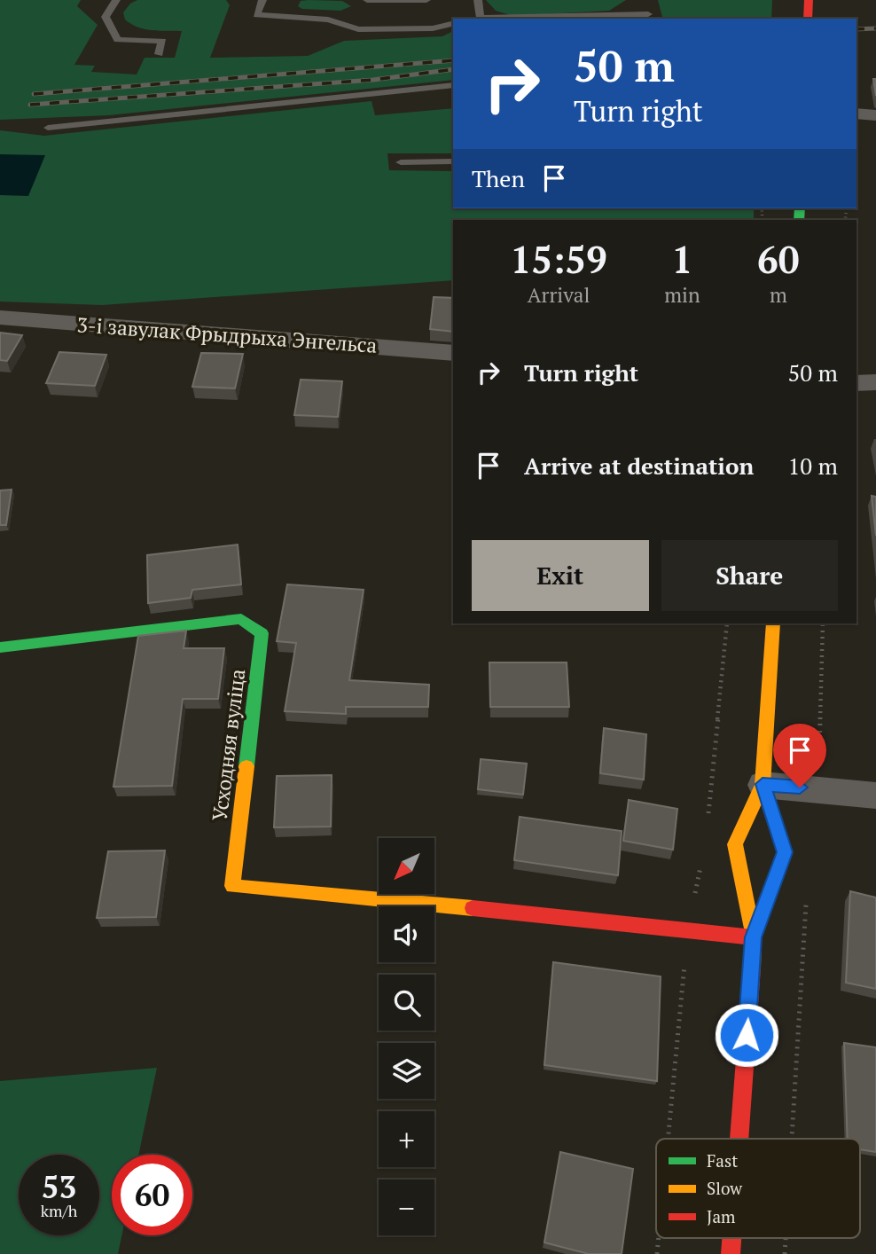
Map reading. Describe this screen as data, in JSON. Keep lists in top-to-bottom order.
{
  "streets": {
    "street": ["3-і завулак Фрыдрыха Энгельса", "Усходняя вуліца"]
  },
  "legend": ["Fast", "Slow", "Jam"],
  "north": "bottom left",
  "page": {
    "turn": ["50 m", "Turn right"],
    "then": "Then",
    "eta": [
      "15:59",
      "Arrival",
      "1",
      "min",
      "60",
      "m"
    ],
    "list": [
      {
        "name": "Turn right",
        "value": "50 m"
      },
      {
        "name": "Arrive at destination",
        "value": "10 m"
      }
    ],
    "buttons": ["Exit", "Share"],
    "map_buttons": ["+", "−"],
    "speed": "53 km/h",
    "limit": "60"
  }
}
